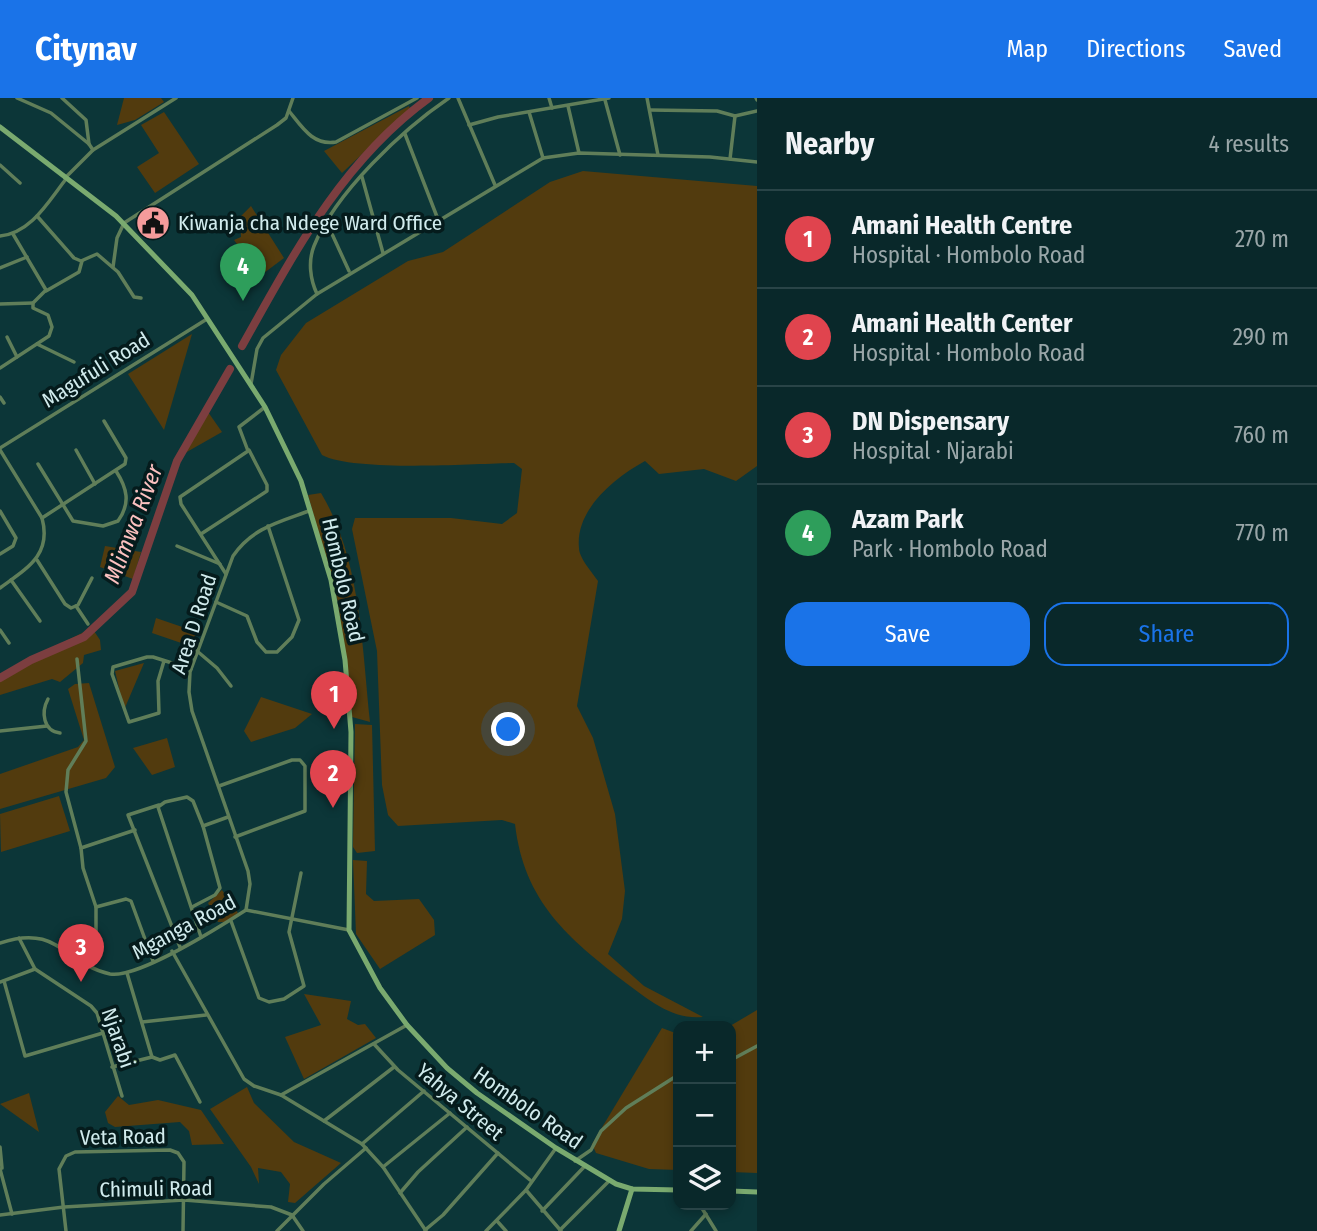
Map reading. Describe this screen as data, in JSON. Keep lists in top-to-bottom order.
{
  "streets": {
    "street": [
      "Magufuli Road",
      "Hombolo Road",
      "Area D Road",
      "Mganga Road",
      "Njarabi",
      "Yahya Street",
      "Veta Road",
      "Chimuli Road"
    ]
  },
  "crossings": [
    ["Magufuli Road", "Hombolo Road"],
    ["Hombolo Road", "Area D Road"],
    ["Hombolo Road", "Mganga Road"],
    ["Area D Road", "Mganga Road"],
    ["Mganga Road", "Njarabi"],
    ["Veta Road", "Chimuli Road"]
  ],
  "water": ["Mlimwa River"],
  "places": {
    "public building": ["Kiwanja cha Ndege Ward Office"]
  },
  "page": {
    "header": "Citynav",
    "nav": ["Map", "Directions", "Saved"],
    "heading": ["Nearby", "4 results"],
    "list": [
      {
        "mark": "1",
        "name": "Amani Health Centre",
        "note": "Hospital · Hombolo Road",
        "value": "270 m"
      },
      {
        "mark": "2",
        "name": "Amani Health Center",
        "note": "Hospital · Hombolo Road",
        "value": "290 m"
      },
      {
        "mark": "3",
        "name": "DN Dispensary",
        "note": "Hospital · Njarabi",
        "value": "760 m"
      },
      {
        "mark": "4",
        "name": "Azam Park",
        "note": "Park · Hombolo Road",
        "value": "770 m"
      }
    ],
    "pins": [
      "4",
      "1",
      "2",
      "3"
    ],
    "buttons": ["Save", "Share"],
    "map_buttons": ["+", "−"]
  }
}
